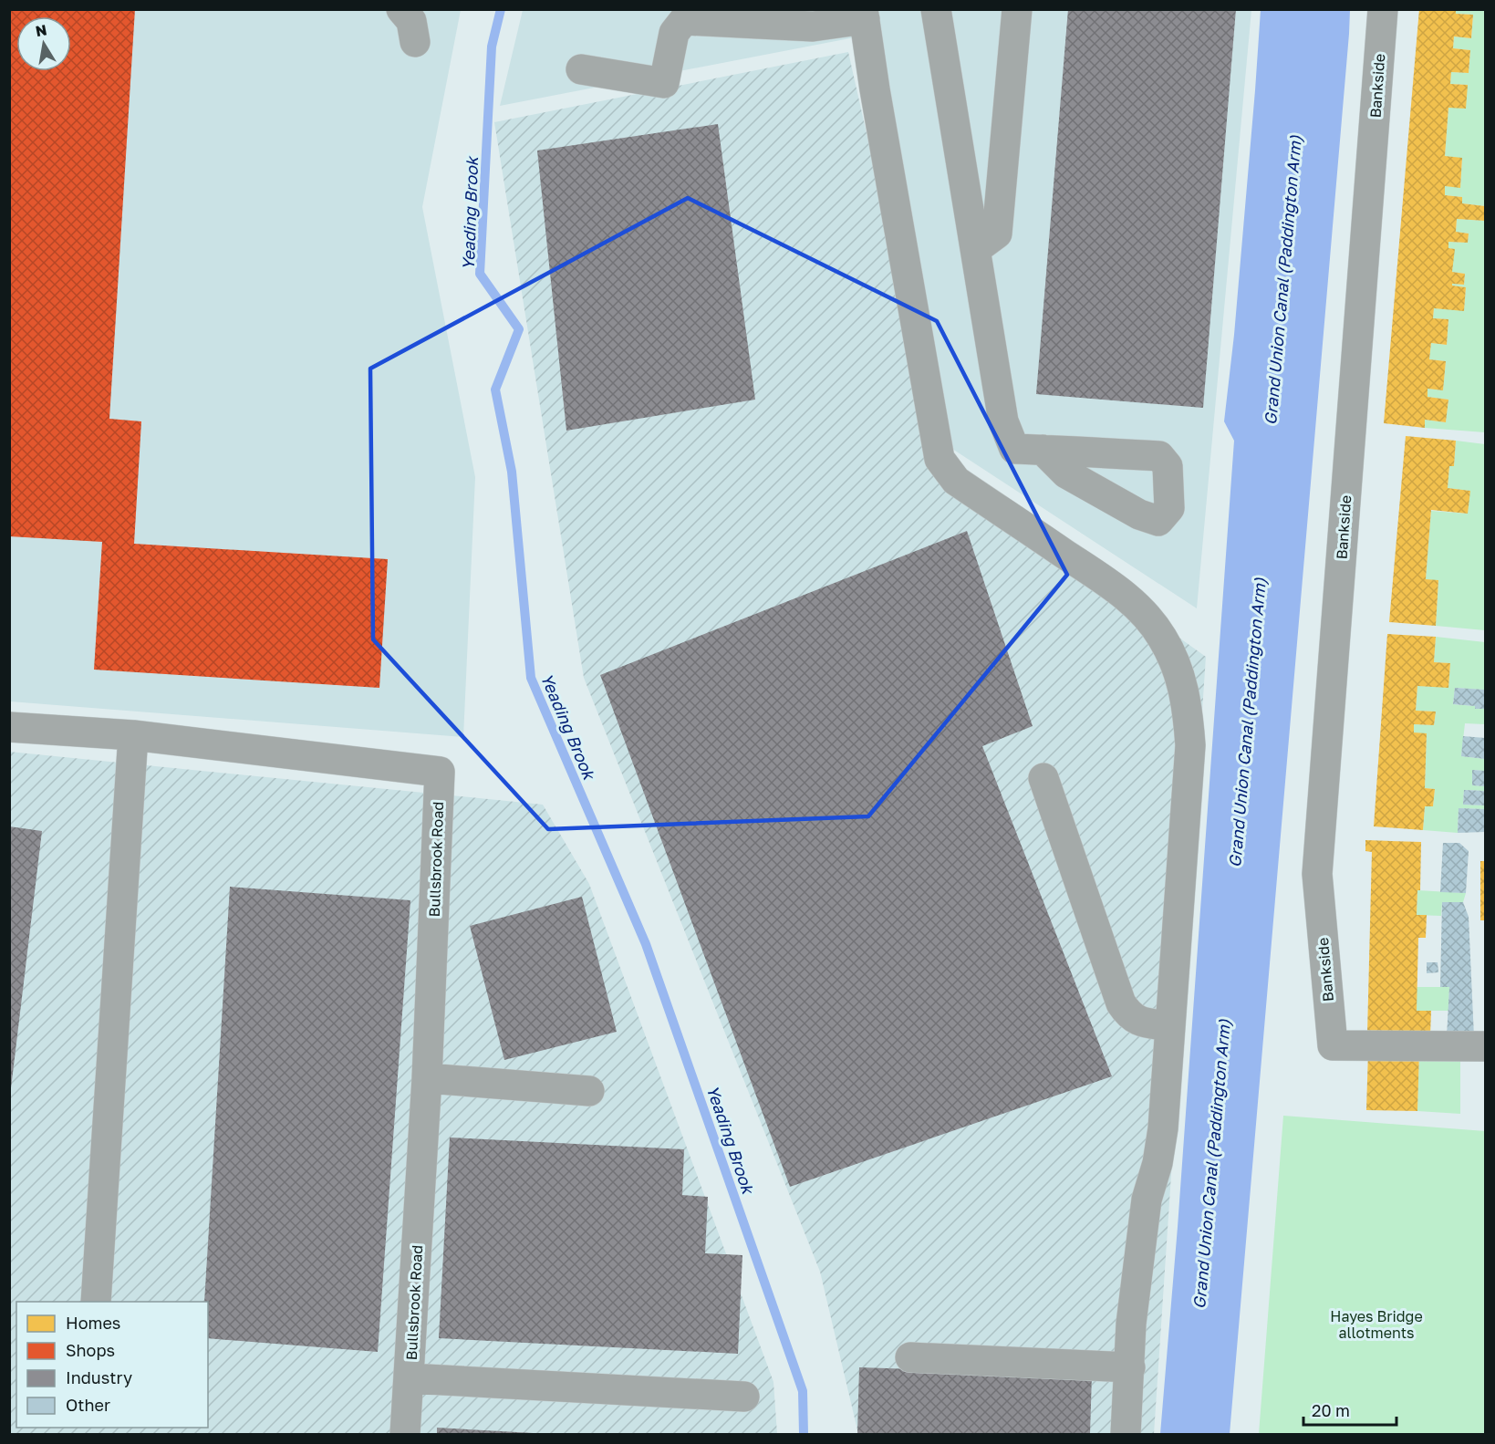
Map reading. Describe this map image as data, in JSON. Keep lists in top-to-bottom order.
{
  "streets": {
    "street": ["Bankside", "Bullsbrook Road"]
  },
  "water": ["Yeading Brook", "Grand Union Canal (Paddington Arm)"],
  "parks": ["Hayes Bridge allotments"],
  "legend": [
    "Homes",
    "Shops",
    "Industry",
    "Other"
  ],
  "scale_bar": "20 m",
  "north": "top"
}
